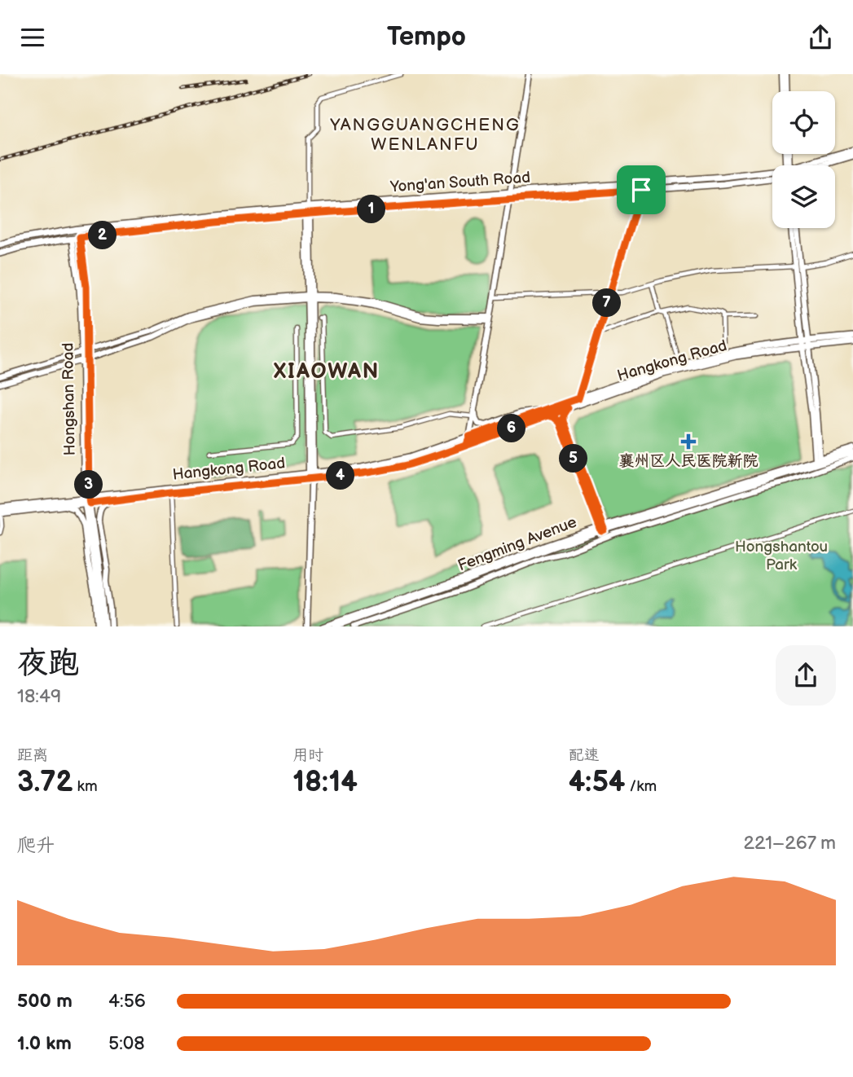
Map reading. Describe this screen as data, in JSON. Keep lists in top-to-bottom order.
{
  "streets": {
    "main road": ["Yong'an South Road", "Hangkong Road"],
    "street": ["Hongshan Road", "Fengming Avenue"]
  },
  "crossings": [
    ["Yong'an South Road", "Hongshan Road"],
    ["Hangkong Road", "Hongshan Road"]
  ],
  "districts": ["YANGGUANGCHENG WENLANFU", "XIAOWAN"],
  "parks": ["Hongshantou Park"],
  "places": {
    "health": ["襄州区人民医院新院"]
  },
  "page": {
    "header": "Tempo",
    "pins": [
      "1",
      "2",
      "7",
      "6",
      "5",
      "4",
      "3"
    ],
    "heading": ["夜跑", "18:49"],
    "stats": [
      ["距离", "3.72 km"],
      ["用时", "18:14"],
      ["配速", "4:54 /km"]
    ],
    "chart": ["爬升", "221–267 m"],
    "list": [
      {
        "name": "500 m",
        "note": "4:56"
      },
      {
        "name": "1.0 km",
        "note": "5:08"
      }
    ]
  }
}
